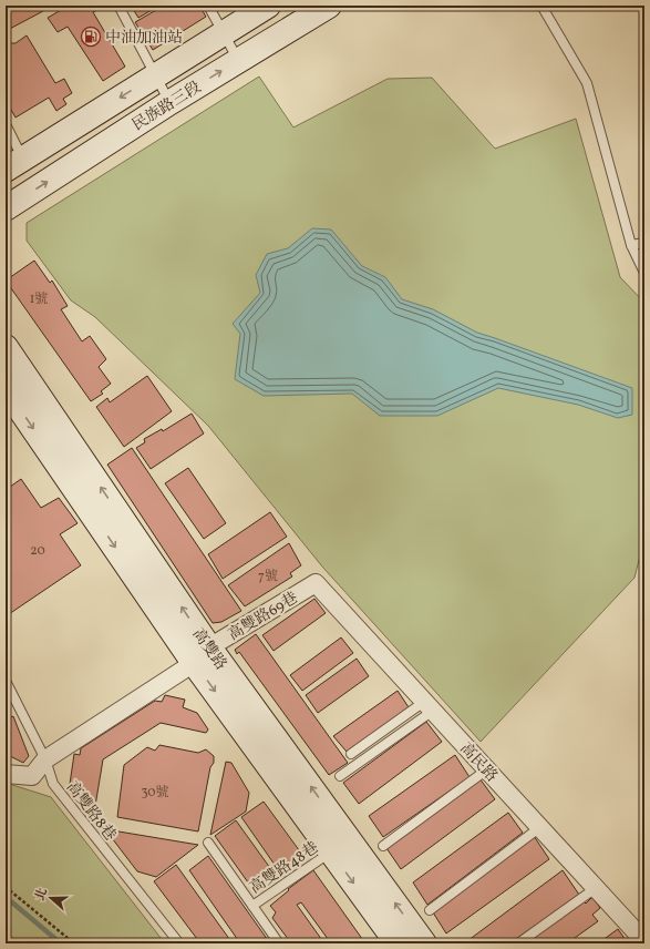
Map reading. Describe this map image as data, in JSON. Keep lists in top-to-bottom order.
{
  "streets": {
    "street": [
      "民族路三段",
      "高雙路69巷",
      "高雙路",
      "高民路"
    ],
    "lane": ["高雙路8巷", "高雙路48巷"]
  },
  "crossings": [
    ["高雙路69巷", "高雙路"],
    ["高雙路69巷", "高民路"],
    ["高雙路69巷", "高雙路8巷"],
    ["高雙路", "高雙路48巷"]
  ],
  "places": {
    "fuel station": ["中油加油站"]
  },
  "house_numbers": [
    "1號",
    "20",
    "7號",
    "30號"
  ],
  "north": "left"
}
